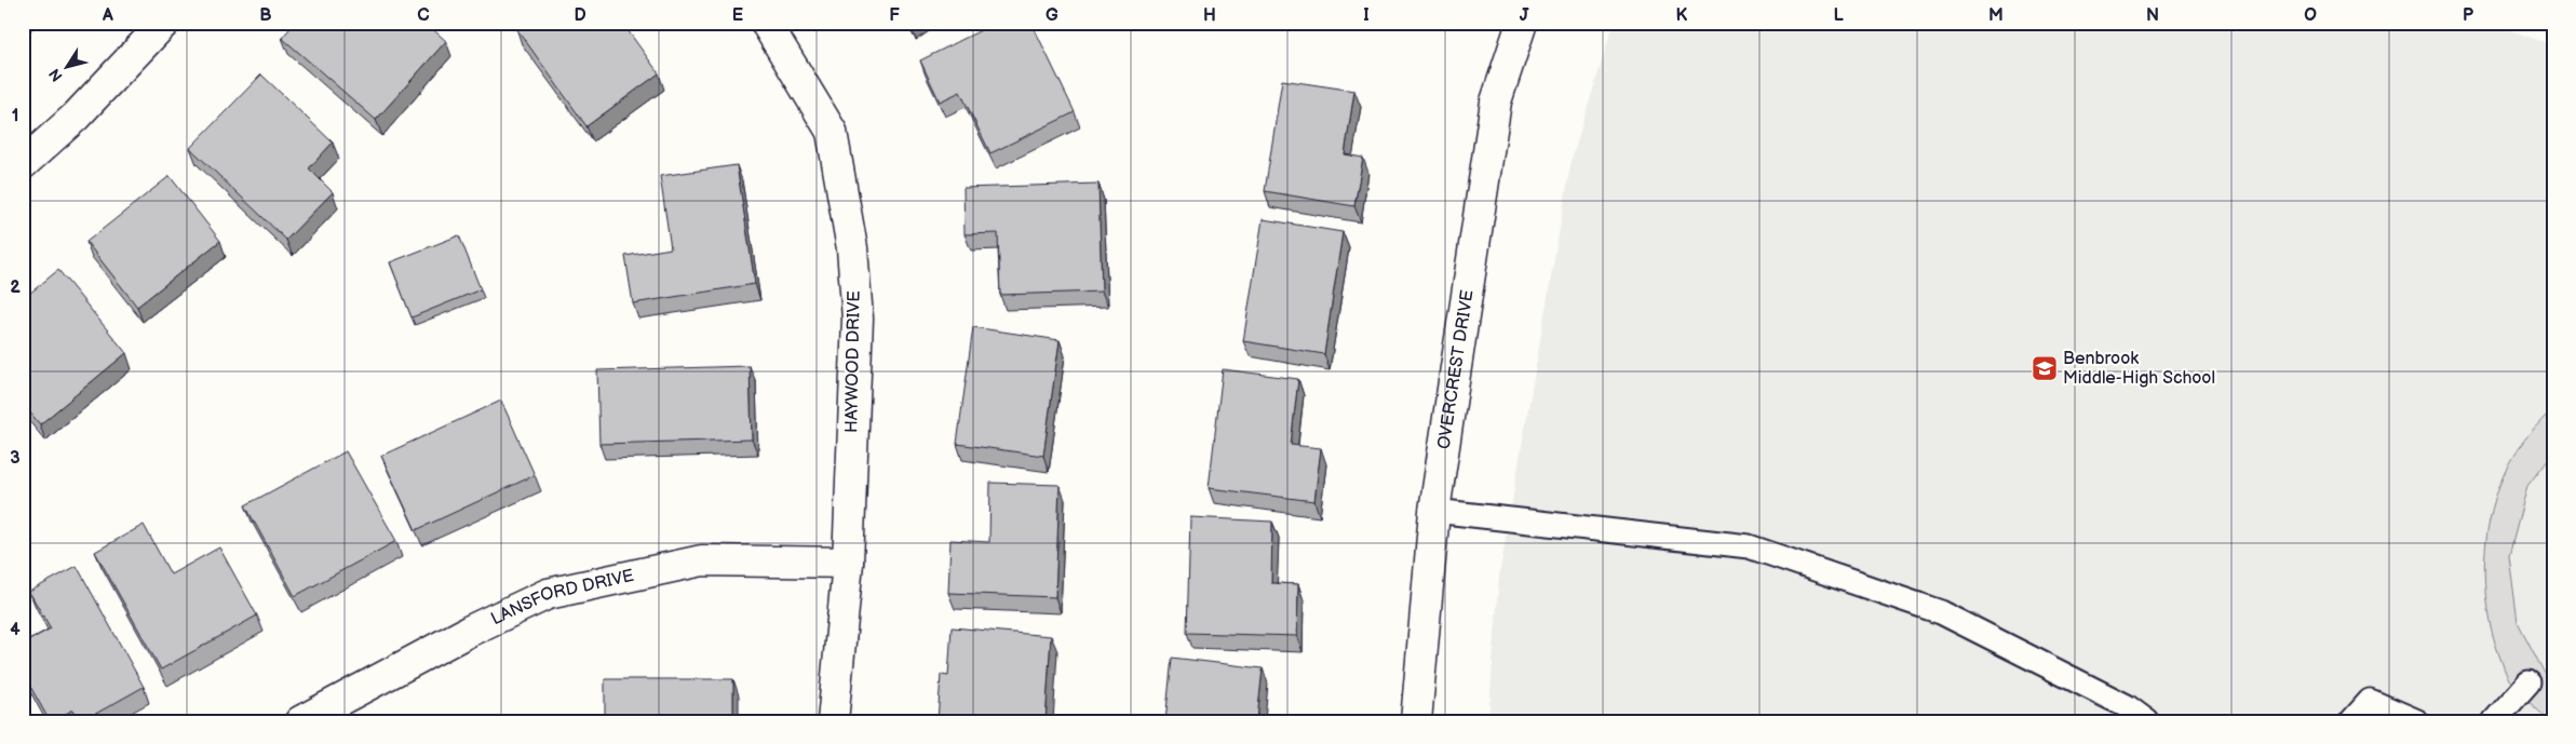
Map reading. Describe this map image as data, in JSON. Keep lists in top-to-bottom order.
{
  "streets": {
    "street": ["HAYWOOD DRIVE", "OVERCREST DRIVE", "LANSFORD DRIVE"]
  },
  "crossings": [
    ["HAYWOOD DRIVE", "LANSFORD DRIVE"]
  ],
  "places": {
    "school or university": ["Benbrook Middle-High School"]
  },
  "north": "bottom left",
  "grid": {
    "columns": [
      "A",
      "B",
      "C",
      "D",
      "E",
      "F",
      "G",
      "H",
      "I",
      "J",
      "K",
      "L",
      "M",
      "N",
      "O",
      "P"
    ],
    "rows": [
      "1",
      "2",
      "3",
      "4"
    ]
  }
}
